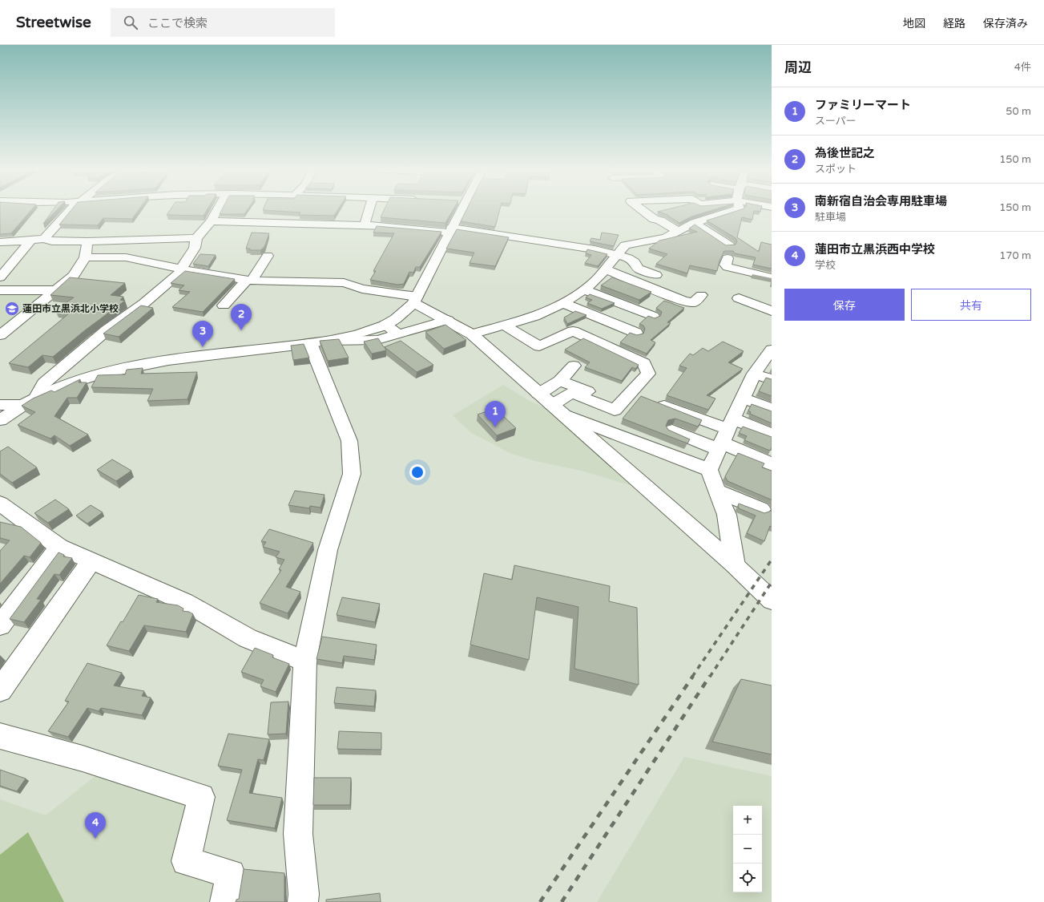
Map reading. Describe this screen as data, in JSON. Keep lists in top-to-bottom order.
{
  "places": {
    "school or university": ["蓮田市立黒浜北小学校"]
  },
  "page": {
    "header": "Streetwise",
    "search": "ここで検索",
    "nav": ["地図", "経路", "保存済み"],
    "heading": ["周辺", "4件"],
    "list": [
      {
        "mark": "1",
        "name": "ファミリーマート",
        "note": "スーパー",
        "value": "50 m"
      },
      {
        "mark": "2",
        "name": "為後世記之",
        "note": "スポット",
        "value": "150 m"
      },
      {
        "mark": "3",
        "name": "南新宿自治会専用駐車場",
        "note": "駐車場",
        "value": "150 m"
      },
      {
        "mark": "4",
        "name": "蓮田市立黒浜西中学校",
        "note": "学校",
        "value": "170 m"
      }
    ],
    "buttons": ["保存", "共有"],
    "pins": [
      "2",
      "3",
      "1",
      "4"
    ],
    "map_buttons": ["+", "−"]
  }
}
